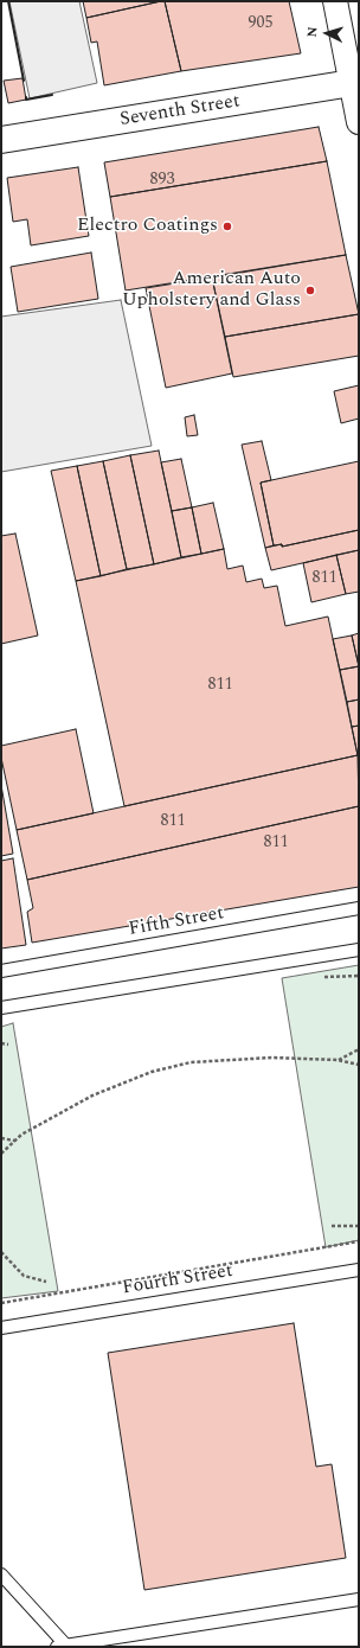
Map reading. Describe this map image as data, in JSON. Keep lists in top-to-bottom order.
{
  "streets": {
    "street": ["Seventh Street"],
    "lane": ["Fifth Street", "Fourth Street"]
  },
  "places": ["Electro Coatings", "American Auto Upholstery and Glass"],
  "house_numbers": [
    "905",
    "893",
    "811",
    "811",
    "811",
    "811"
  ],
  "north": "left"
}
